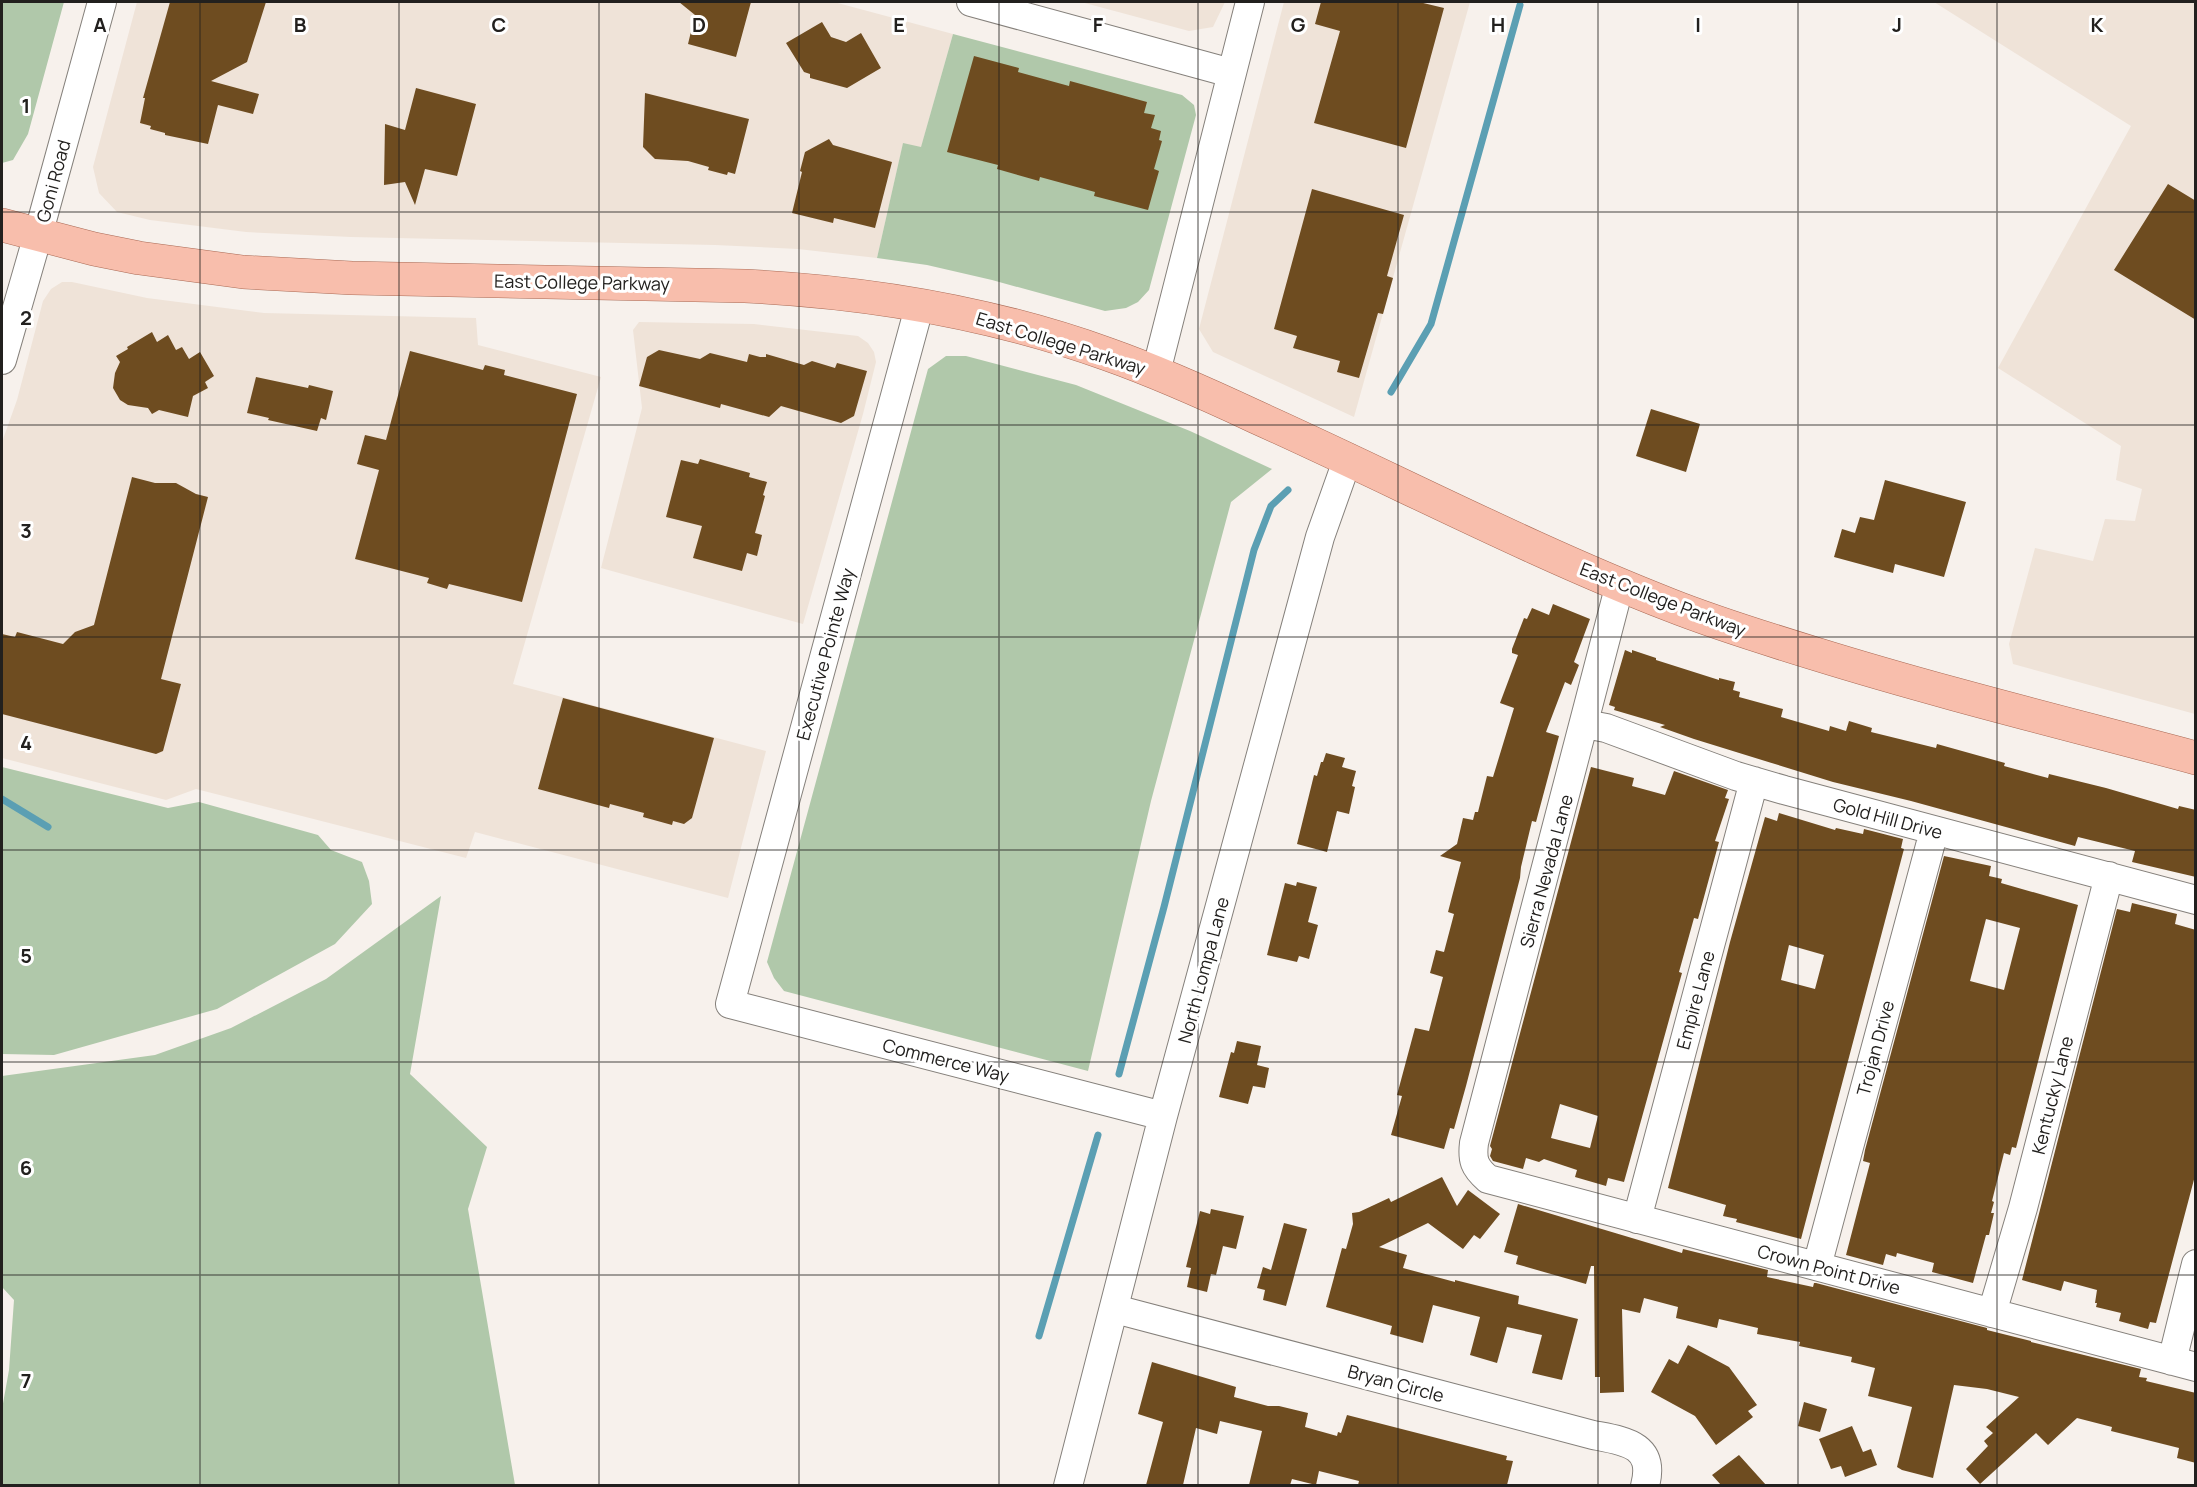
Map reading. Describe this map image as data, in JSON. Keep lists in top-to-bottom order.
{
  "streets": {
    "main road": ["East College Parkway"],
    "street": [
      "Goni Road",
      "Executive Pointe Way",
      "Gold Hill Drive",
      "Sierra Nevada Lane",
      "North Lompa Lane",
      "Empire Lane",
      "Trojan Drive",
      "Commerce Way",
      "Kentucky Lane",
      "Crown Point Drive",
      "Bryan Circle"
    ]
  },
  "crossings": [
    ["Goni Road", "East College Parkway"],
    ["East College Parkway", "Executive Pointe Way"],
    ["East College Parkway", "Sierra Nevada Lane"],
    ["East College Parkway", "North Lompa Lane"],
    ["Executive Pointe Way", "Commerce Way"],
    ["Gold Hill Drive", "Sierra Nevada Lane"],
    ["Gold Hill Drive", "Empire Lane"],
    ["Gold Hill Drive", "Trojan Drive"],
    ["Gold Hill Drive", "Kentucky Lane"],
    ["Sierra Nevada Lane", "Crown Point Drive"],
    ["North Lompa Lane", "Commerce Way"],
    ["North Lompa Lane", "Bryan Circle"],
    ["Empire Lane", "Crown Point Drive"],
    ["Trojan Drive", "Crown Point Drive"],
    ["Kentucky Lane", "Crown Point Drive"]
  ],
  "grid": {
    "columns": [
      "A",
      "B",
      "C",
      "D",
      "E",
      "F",
      "G",
      "H",
      "I",
      "J",
      "K"
    ],
    "rows": [
      "1",
      "2",
      "3",
      "4",
      "5",
      "6",
      "7"
    ]
  }
}
